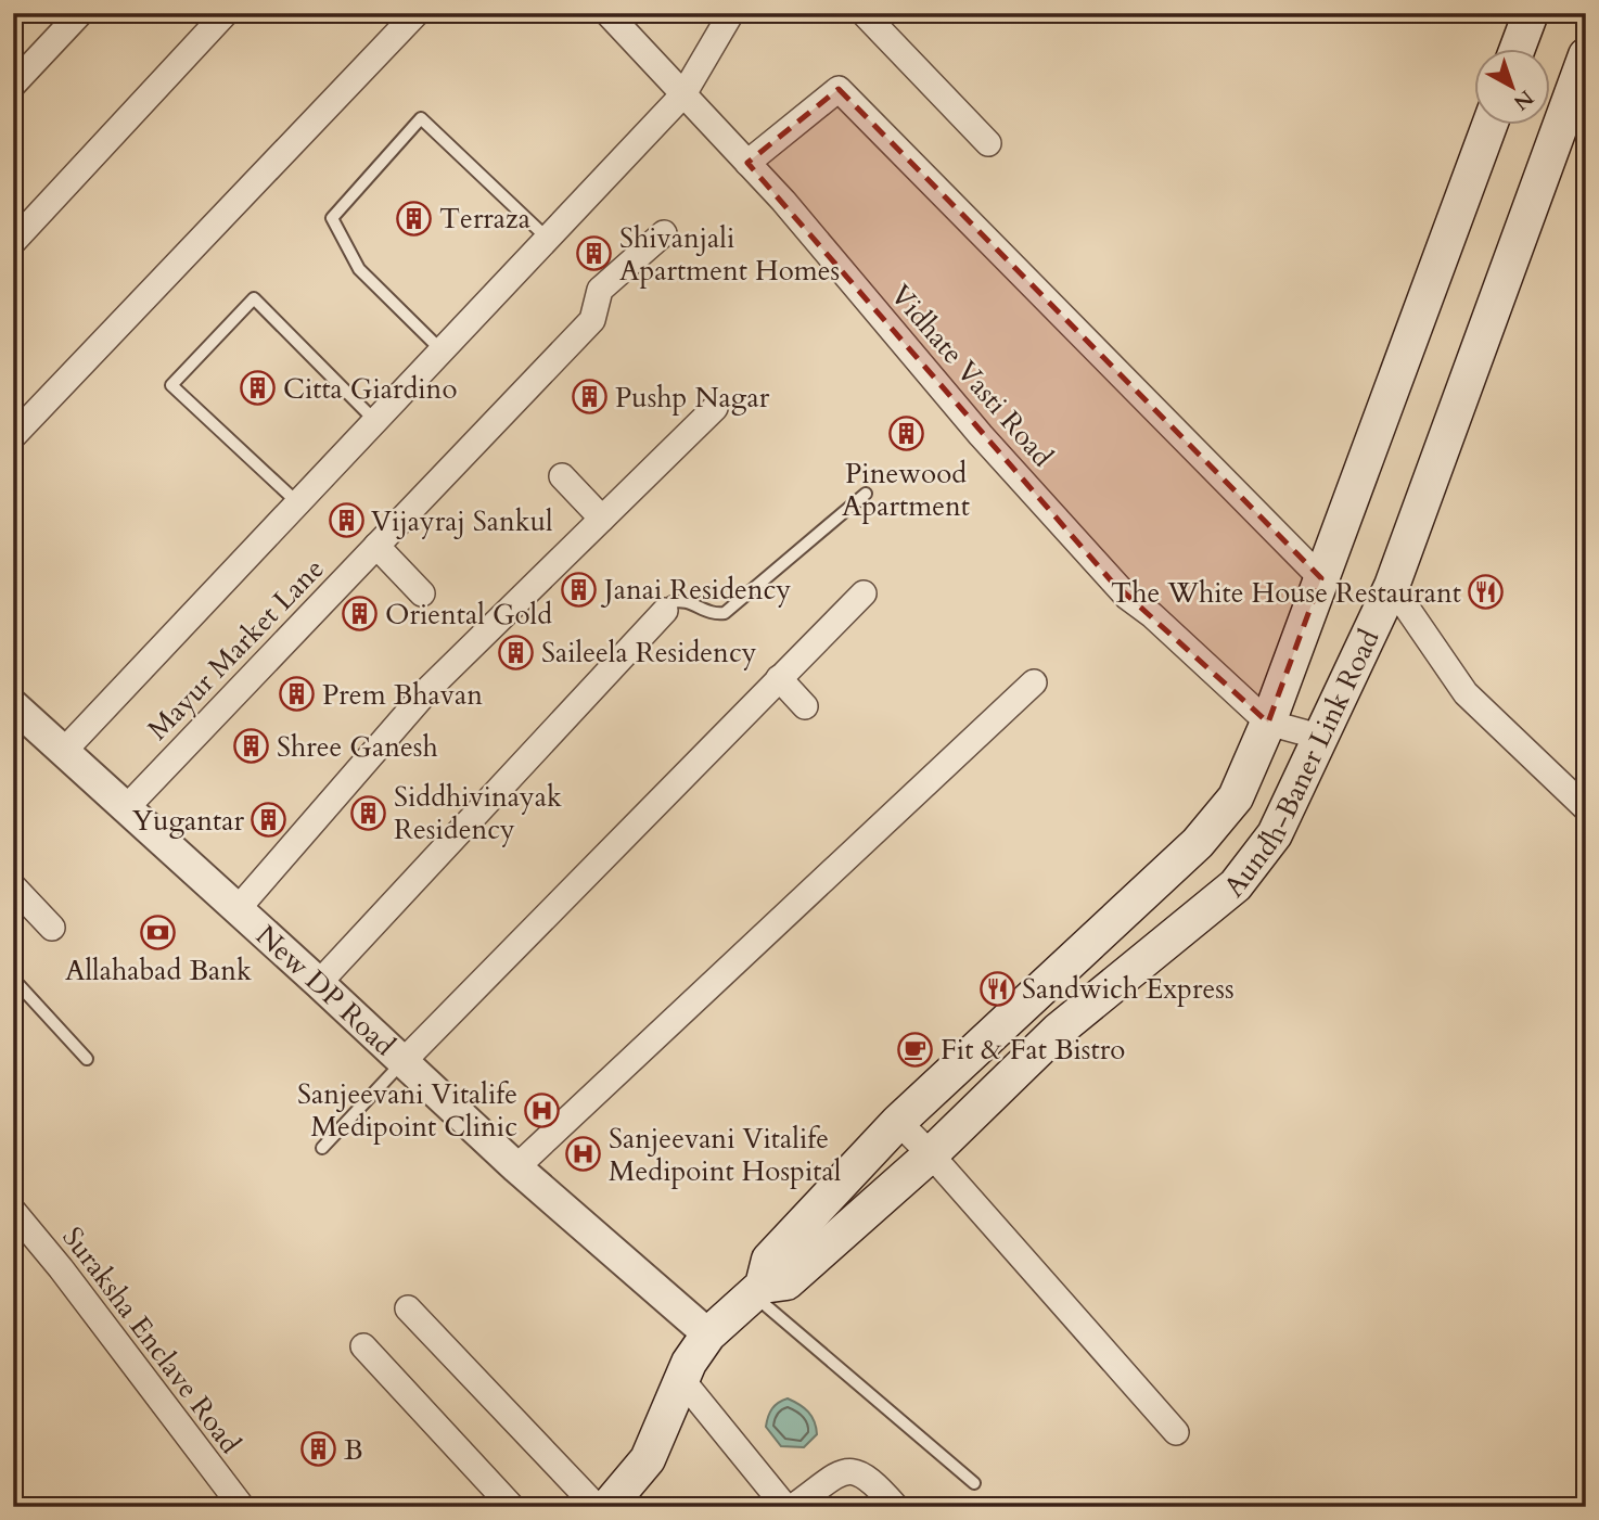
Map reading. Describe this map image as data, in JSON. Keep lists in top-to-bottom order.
{
  "streets": {
    "main road": ["Aundh-Baner Link Road"],
    "street": [
      "Vidhate Vasti Road",
      "Mayur Market Lane",
      "New DP Road",
      "Suraksha Enclave Road"
    ]
  },
  "crossings": [
    ["Vidhate Vasti Road", "Aundh-Baner Link Road"],
    ["Mayur Market Lane", "New DP Road"],
    ["Aundh-Baner Link Road", "New DP Road"]
  ],
  "places": {
    "building": [
      "Terraza",
      "Shivanjali Apartment Homes",
      "Citta Giardino",
      "Pushp Nagar",
      "Pinewood Apartment",
      "Vijayraj Sankul",
      "Janai Residency",
      "Oriental Gold",
      "Saileela Residency",
      "Prem Bhavan",
      "Shree Ganesh",
      "Siddhivinayak Residency",
      "Yugantar",
      "B"
    ],
    "restaurant": ["The White House Restaurant", "Sandwich Express"],
    "bank": ["Allahabad Bank"],
    "cafe": ["Fit & Fat Bistro"],
    "hospital": ["Sanjeevani Vitalife Medipoint Clinic", "Sanjeevani Vitalife Medipoint Hospital"]
  },
  "north": "bottom right"
}
